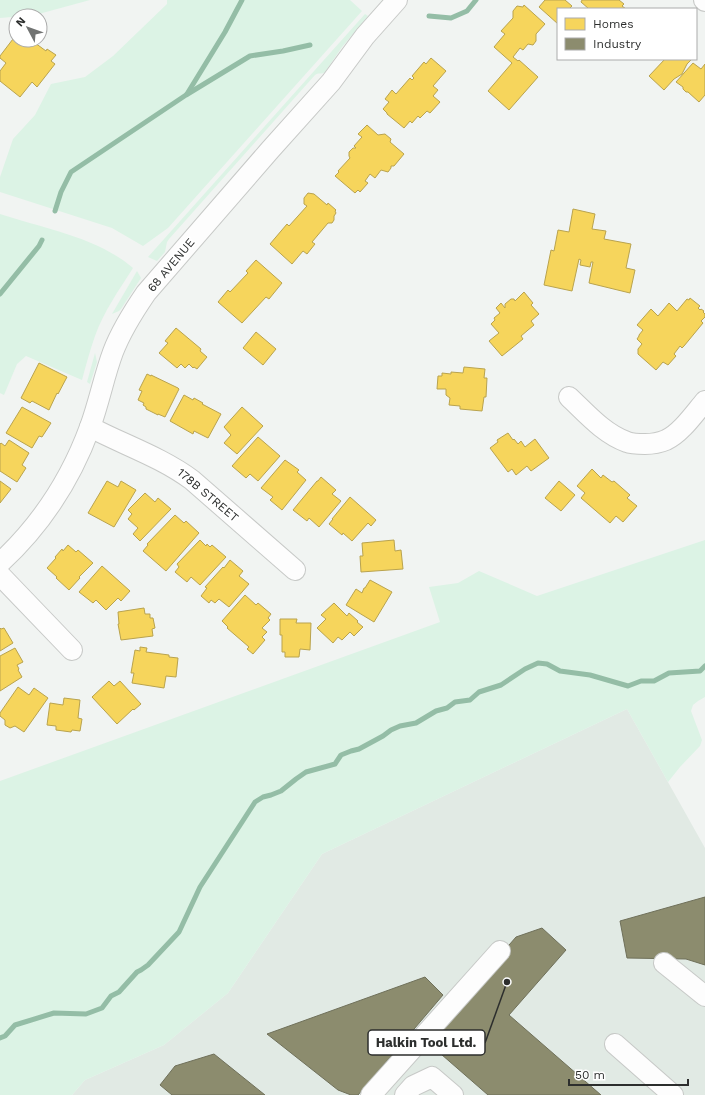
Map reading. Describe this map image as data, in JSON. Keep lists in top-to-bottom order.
{
  "streets": {
    "street": ["68 AVENUE", "178B STREET"]
  },
  "crossings": [
    ["68 AVENUE", "178B STREET"]
  ],
  "places": ["Halkin Tool Ltd."],
  "legend": ["Homes", "Industry"],
  "scale_bar": "50 m",
  "north": "top left"
}
